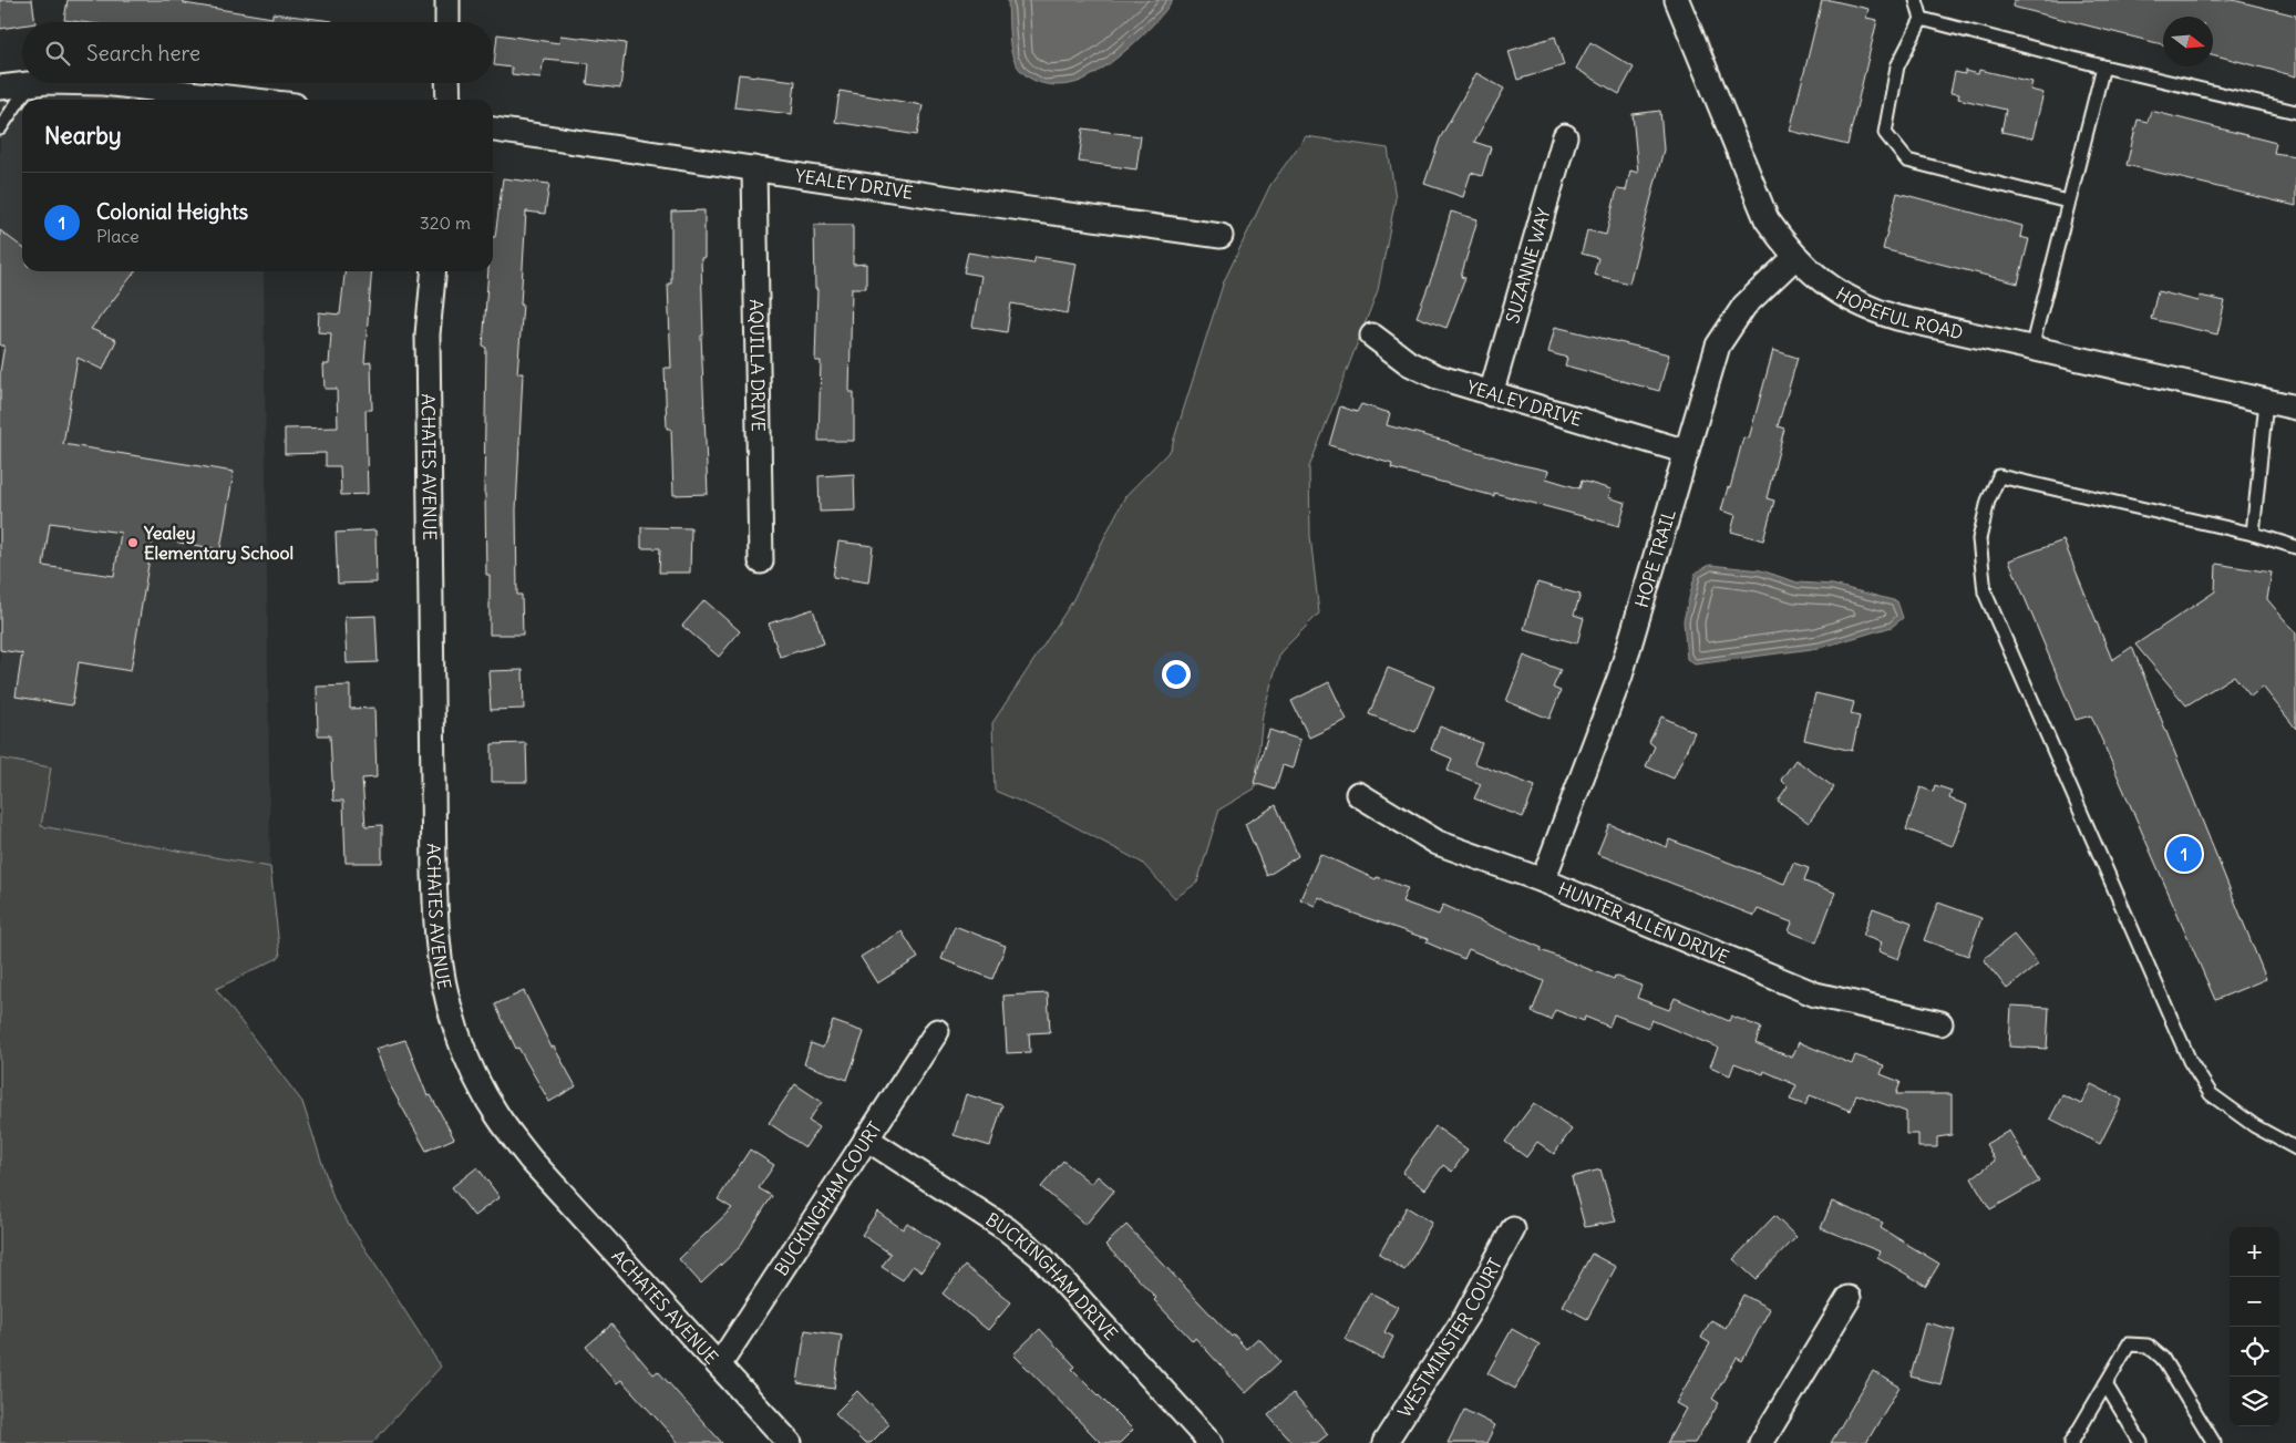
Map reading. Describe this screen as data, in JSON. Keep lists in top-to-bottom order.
{
  "streets": {
    "street": [
      "YEALEY DRIVE",
      "SUZANNE WAY",
      "HOPEFUL ROAD",
      "AQUILLA DRIVE",
      "ACHATES AVENUE",
      "HOPE TRAIL",
      "HUNTER ALLEN DRIVE",
      "BUCKINGHAM COURT",
      "BUCKINGHAM DRIVE",
      "WESTMINSTER COURT"
    ]
  },
  "crossings": [
    ["YEALEY DRIVE", "SUZANNE WAY"],
    ["YEALEY DRIVE", "AQUILLA DRIVE"],
    ["YEALEY DRIVE", "HOPE TRAIL"],
    ["HOPEFUL ROAD", "HOPE TRAIL"],
    ["ACHATES AVENUE", "BUCKINGHAM COURT"],
    ["HOPE TRAIL", "HUNTER ALLEN DRIVE"],
    ["BUCKINGHAM COURT", "BUCKINGHAM DRIVE"]
  ],
  "places": ["Yealey Elementary School"],
  "north": "right",
  "page": {
    "search": "Search here",
    "heading": "Nearby",
    "list": [
      {
        "mark": "1",
        "name": "Colonial Heights",
        "note": "Place",
        "value": "320 m"
      }
    ],
    "pins": "1",
    "map_buttons": ["+", "−"]
  }
}
